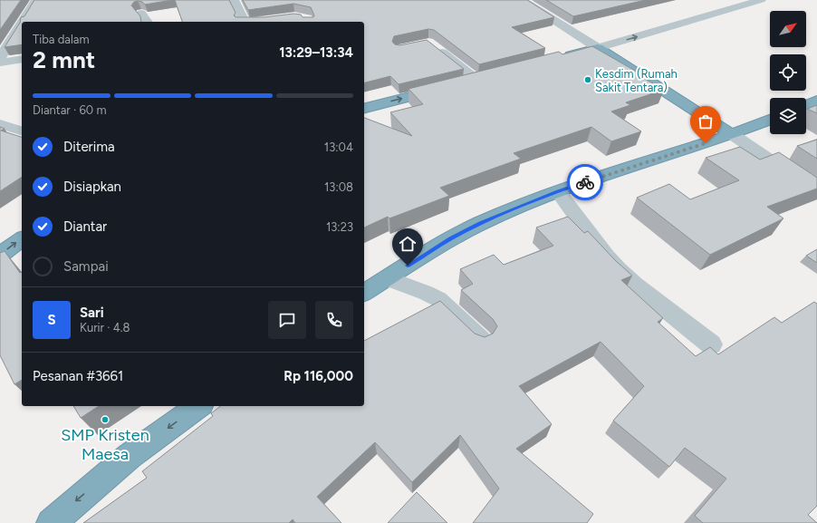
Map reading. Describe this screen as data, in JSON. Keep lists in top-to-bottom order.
{
  "places": ["Kesdim (Rumah Sakit Tentara)", "SMP Kristen Maesa"],
  "north": "top right",
  "page": {
    "heading": ["2 mnt", "Tiba dalam", "13:29–13:34"],
    "panel": [
      "Sari",
      "Kurir · 4.8",
      "Pesanan #3661",
      "Rp 116,000"
    ],
    "bar": "Diantar · 60 m",
    "list": [
      ["Diterima", "13:04"],
      ["Disiapkan", "13:08"],
      ["Diantar", "13:23"],
      "Sampai"
    ],
    "round": "S"
  }
}
